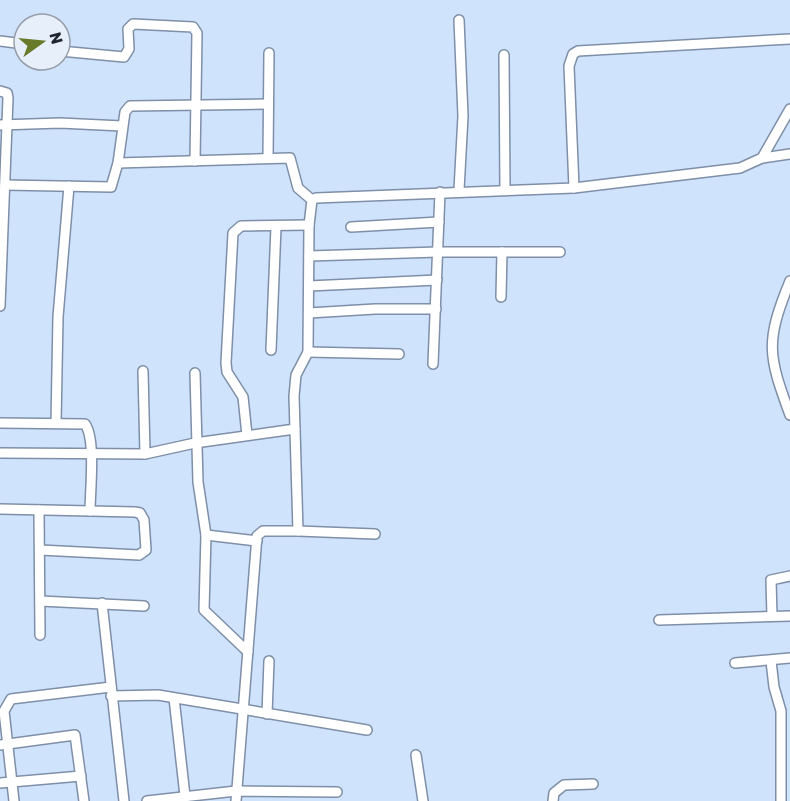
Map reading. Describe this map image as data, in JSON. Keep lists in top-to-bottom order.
{
  "north": "right"
}
